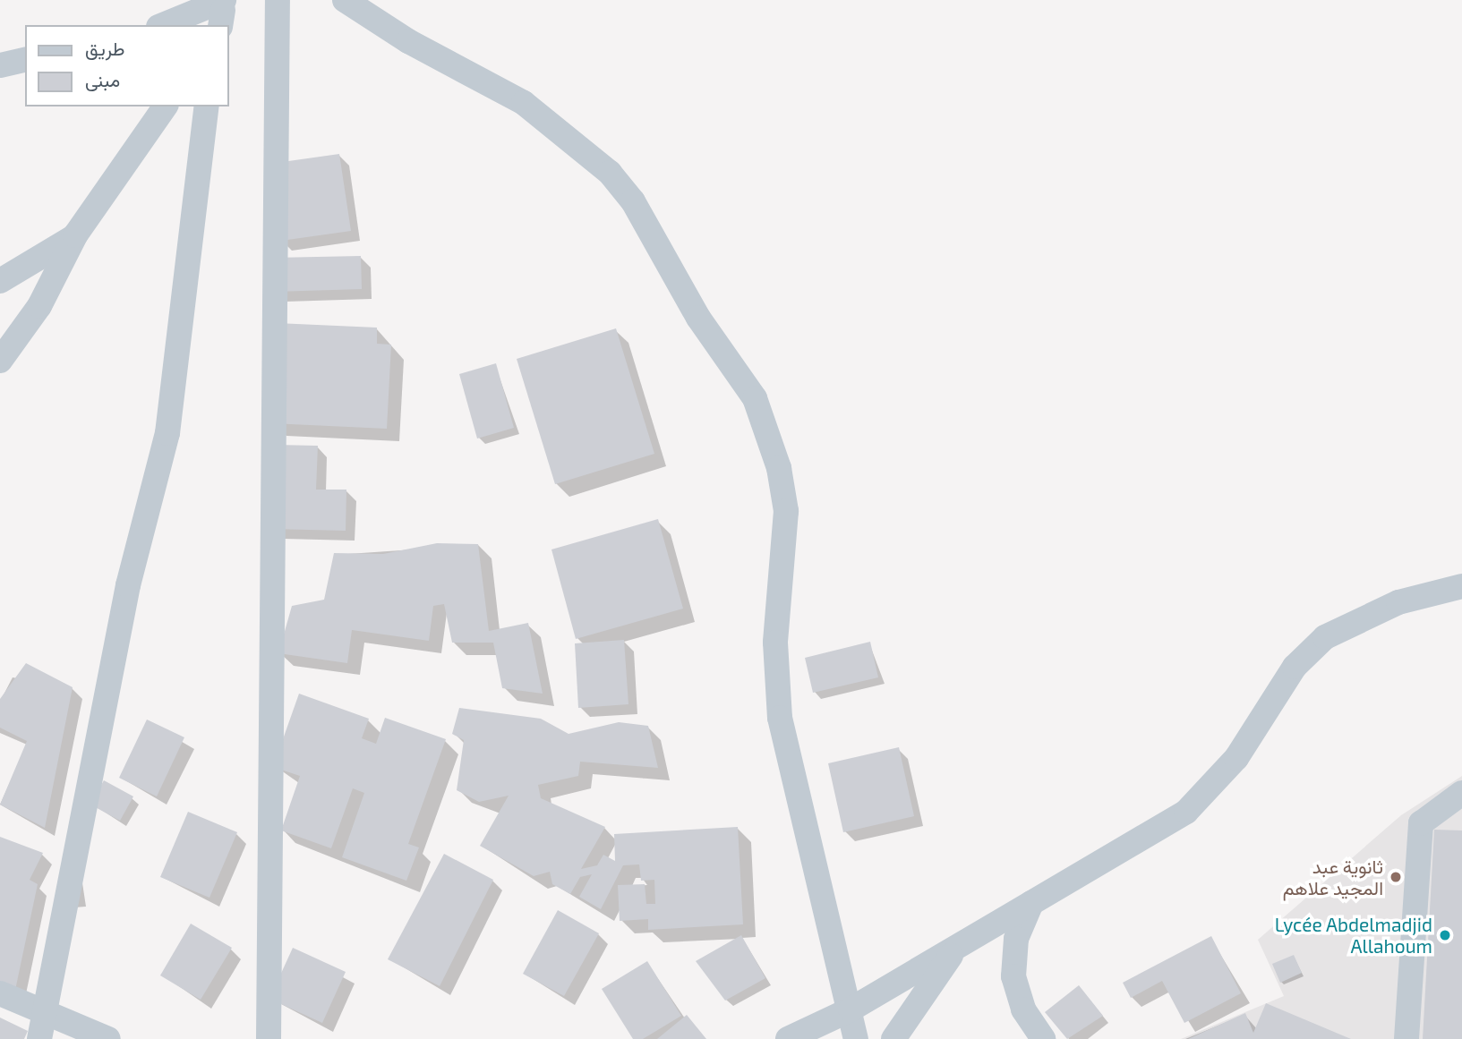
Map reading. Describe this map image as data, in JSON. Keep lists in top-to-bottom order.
{
  "places": ["ثانوية عبد المجيد علاهم", "Lycée Abdelmadjid Allahoum"],
  "legend": ["طريق", "مبنى"]
}
